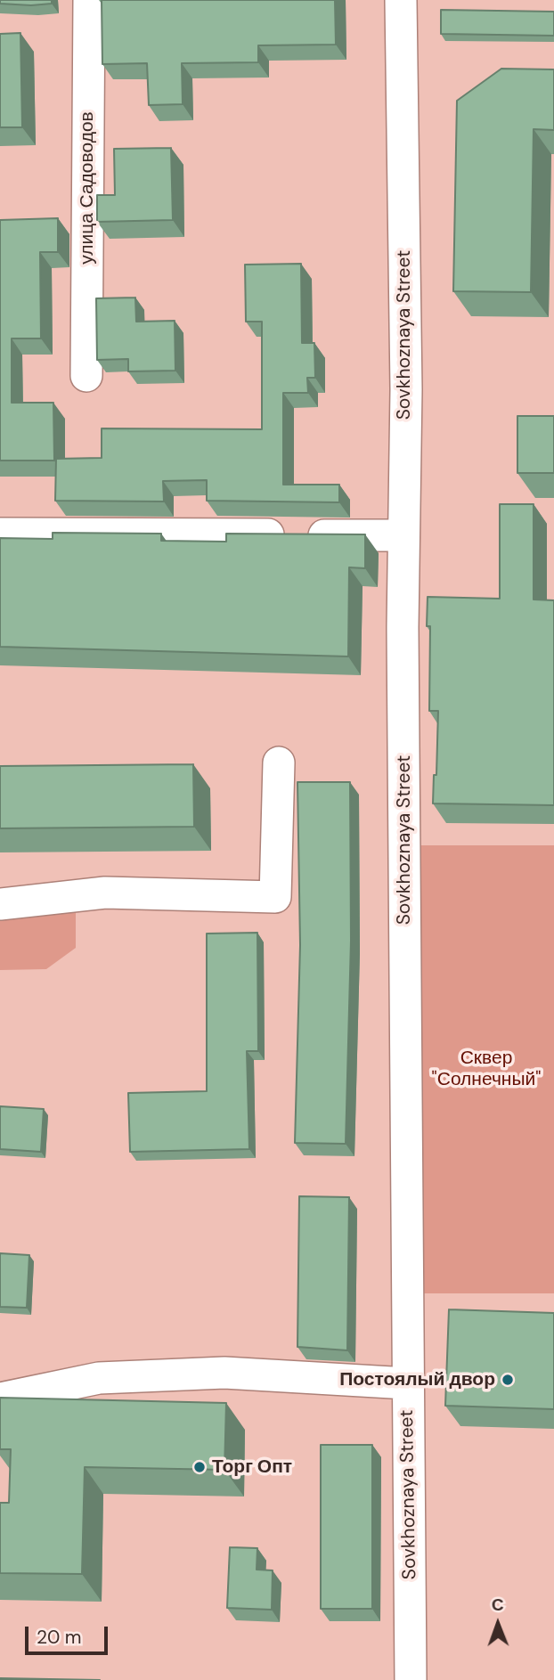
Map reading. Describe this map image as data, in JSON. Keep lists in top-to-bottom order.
{
  "streets": {
    "street": ["улица Садоводов", "Sovkhoznaya Street"]
  },
  "parks": ["Сквер \"Солнечный\""],
  "places": ["Постоялый двор", "Торг Опт"],
  "scale_bar": "20 m",
  "north": "top"
}
